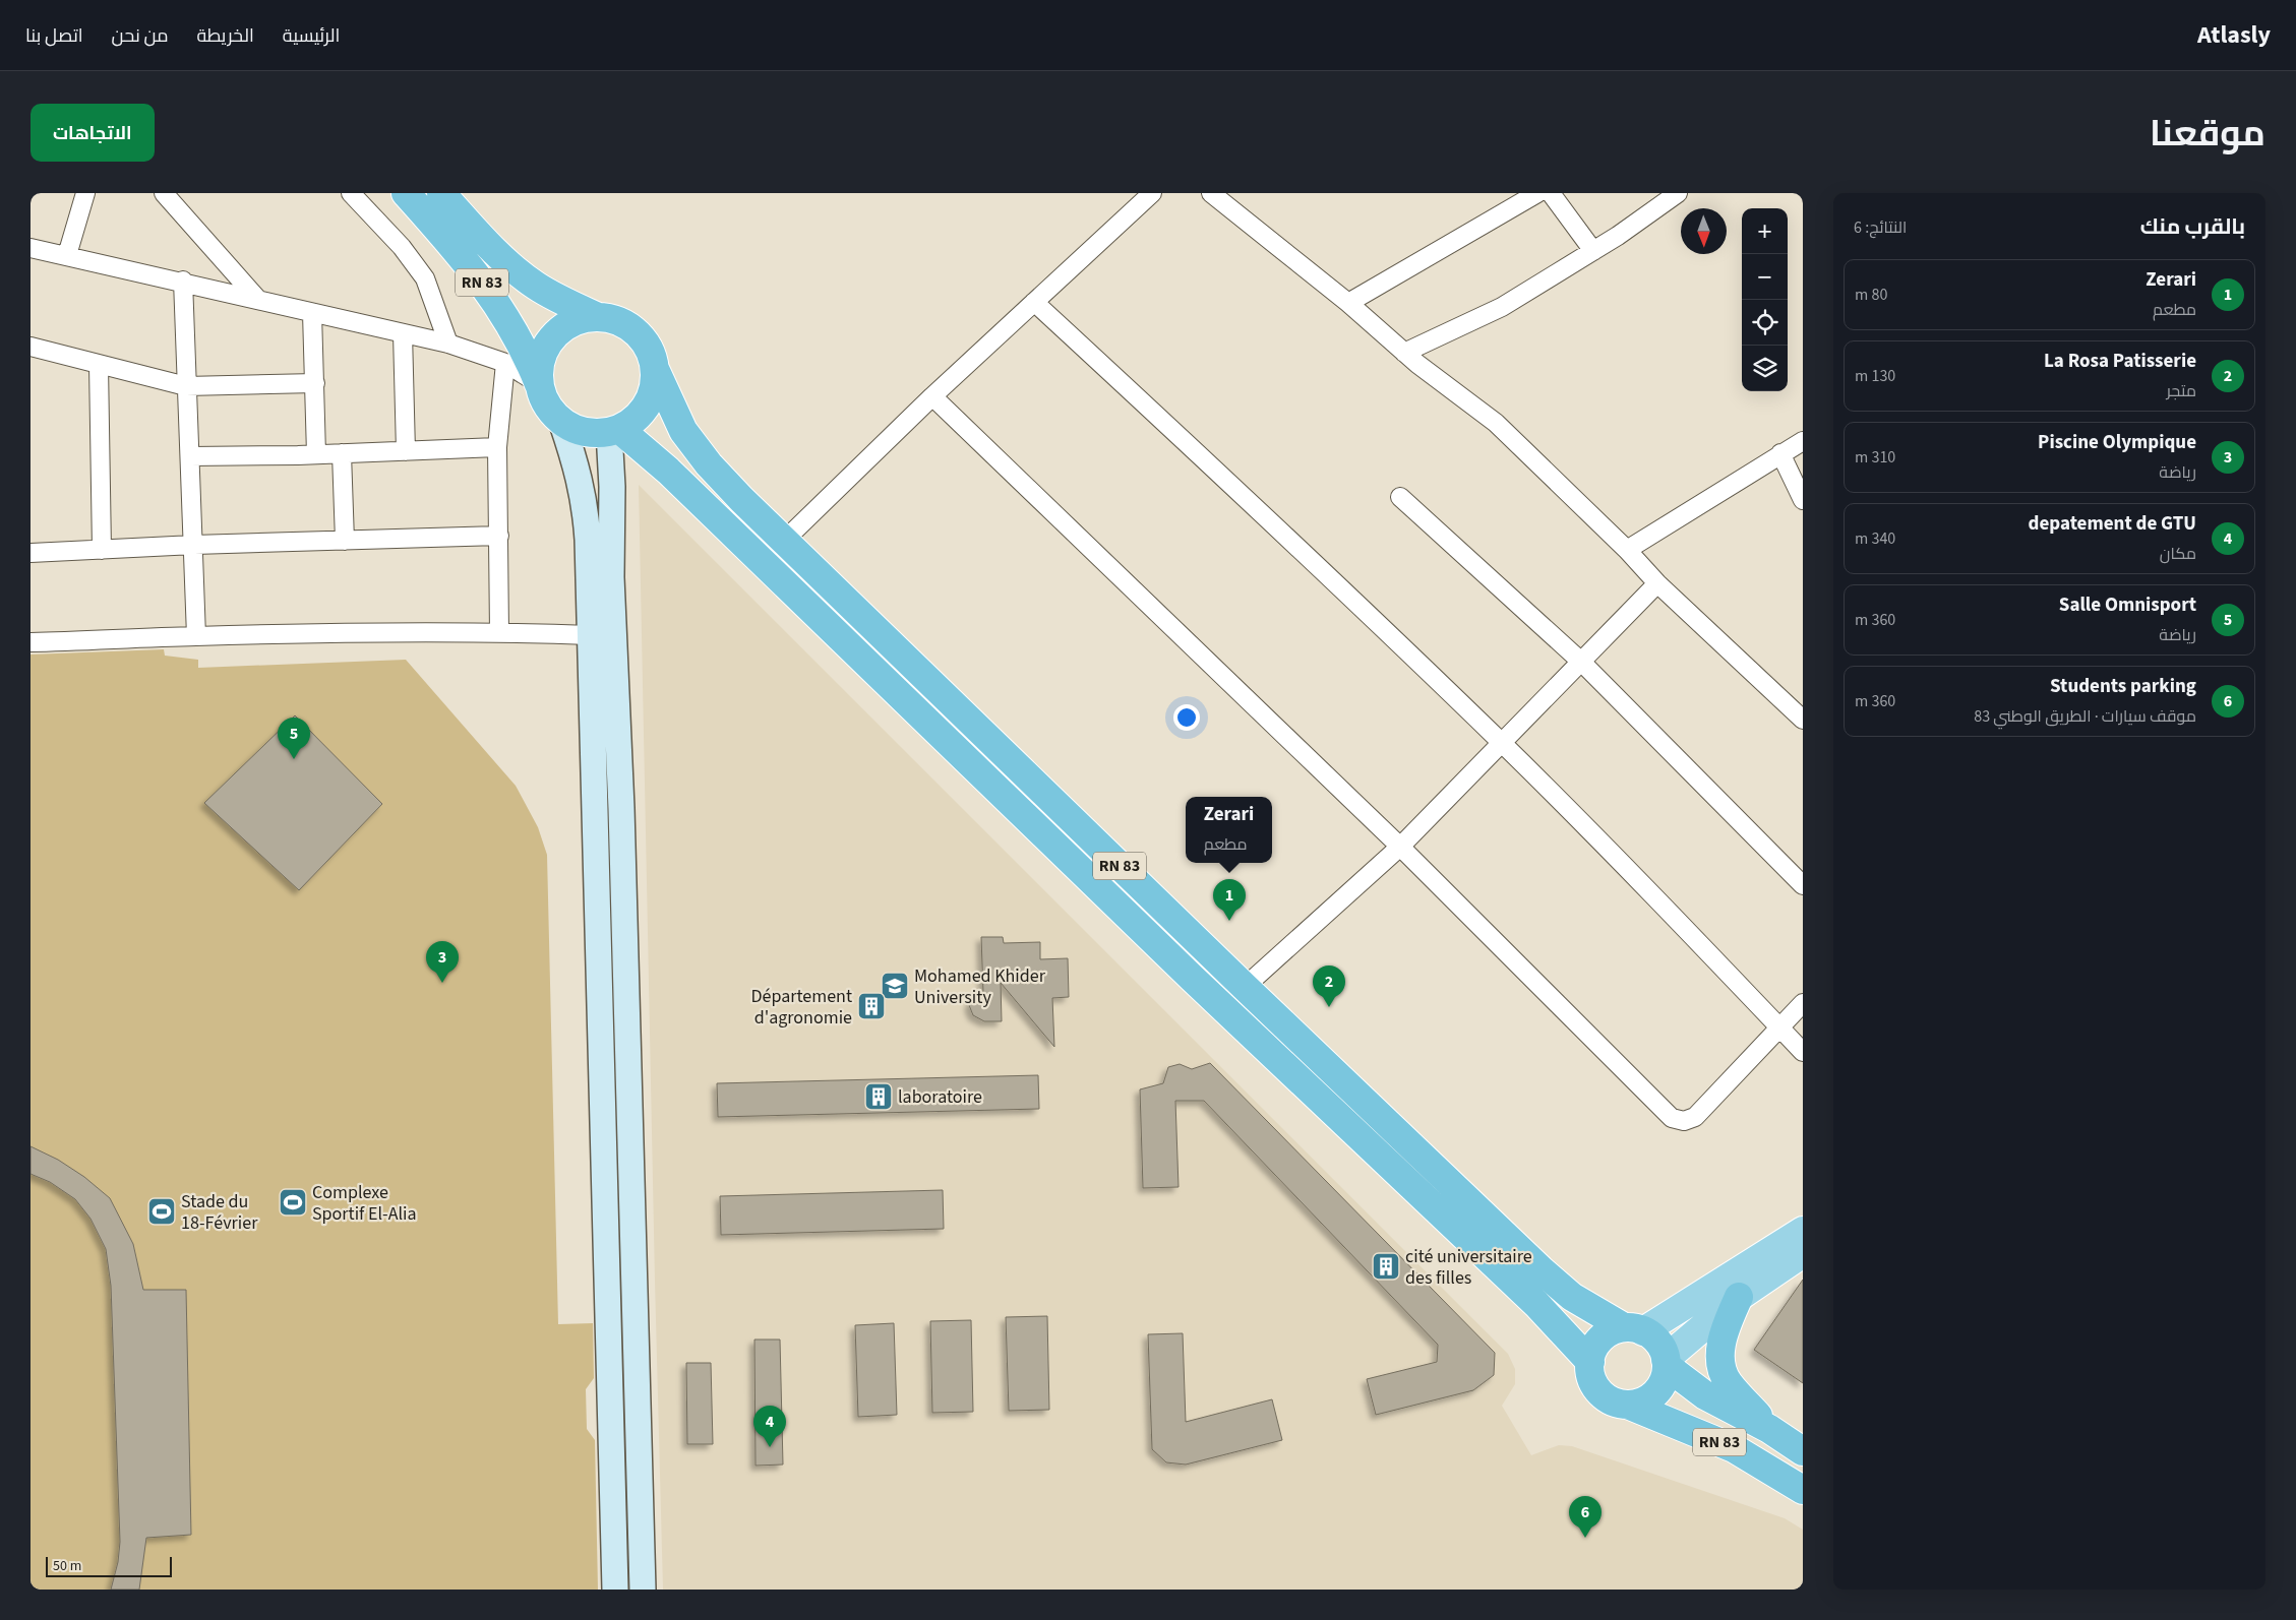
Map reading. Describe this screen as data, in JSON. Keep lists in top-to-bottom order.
{
  "streets": {
    "highway": ["RN 83"]
  },
  "places": {
    "school or university": ["Mohamed Khider University"],
    "building": ["Département d'agronomie", "laboratoire", "cité universitaire des filles"],
    "sports": ["Complexe Sportif El-Alia", "Stade du 18-Février"]
  },
  "scale_bar": "50 m",
  "north": "bottom",
  "page": {
    "header": "Atlasly",
    "nav": [
      "الرئيسية",
      "الخريطة",
      "من نحن",
      "اتصل بنا"
    ],
    "title": "موقعنا",
    "buttons": "الاتجاهات",
    "heading": ["بالقرب منك", "النتائج: 6"],
    "map_buttons": ["+", "−"],
    "list": [
      {
        "mark": "1",
        "name": "Zerari",
        "note": "مطعم",
        "value": "80 m"
      },
      {
        "mark": "2",
        "name": "La Rosa Patisserie",
        "note": "متجر",
        "value": "130 m"
      },
      {
        "mark": "3",
        "name": "Piscine Olympique",
        "note": "رياضة",
        "value": "310 m"
      },
      {
        "mark": "4",
        "name": "depatement de GTU",
        "note": "مكان",
        "value": "340 m"
      },
      {
        "mark": "5",
        "name": "Salle Omnisport",
        "note": "رياضة",
        "value": "360 m"
      },
      {
        "mark": "6",
        "name": "Students parking",
        "note": "موقف سيارات · الطريق الوطني 83",
        "value": "360 m"
      }
    ],
    "pins": [
      "5",
      "1",
      "3",
      "2",
      "4",
      "6"
    ],
    "popup": ["Zerari", "مطعم"],
    "scale": "50 m"
  }
}
